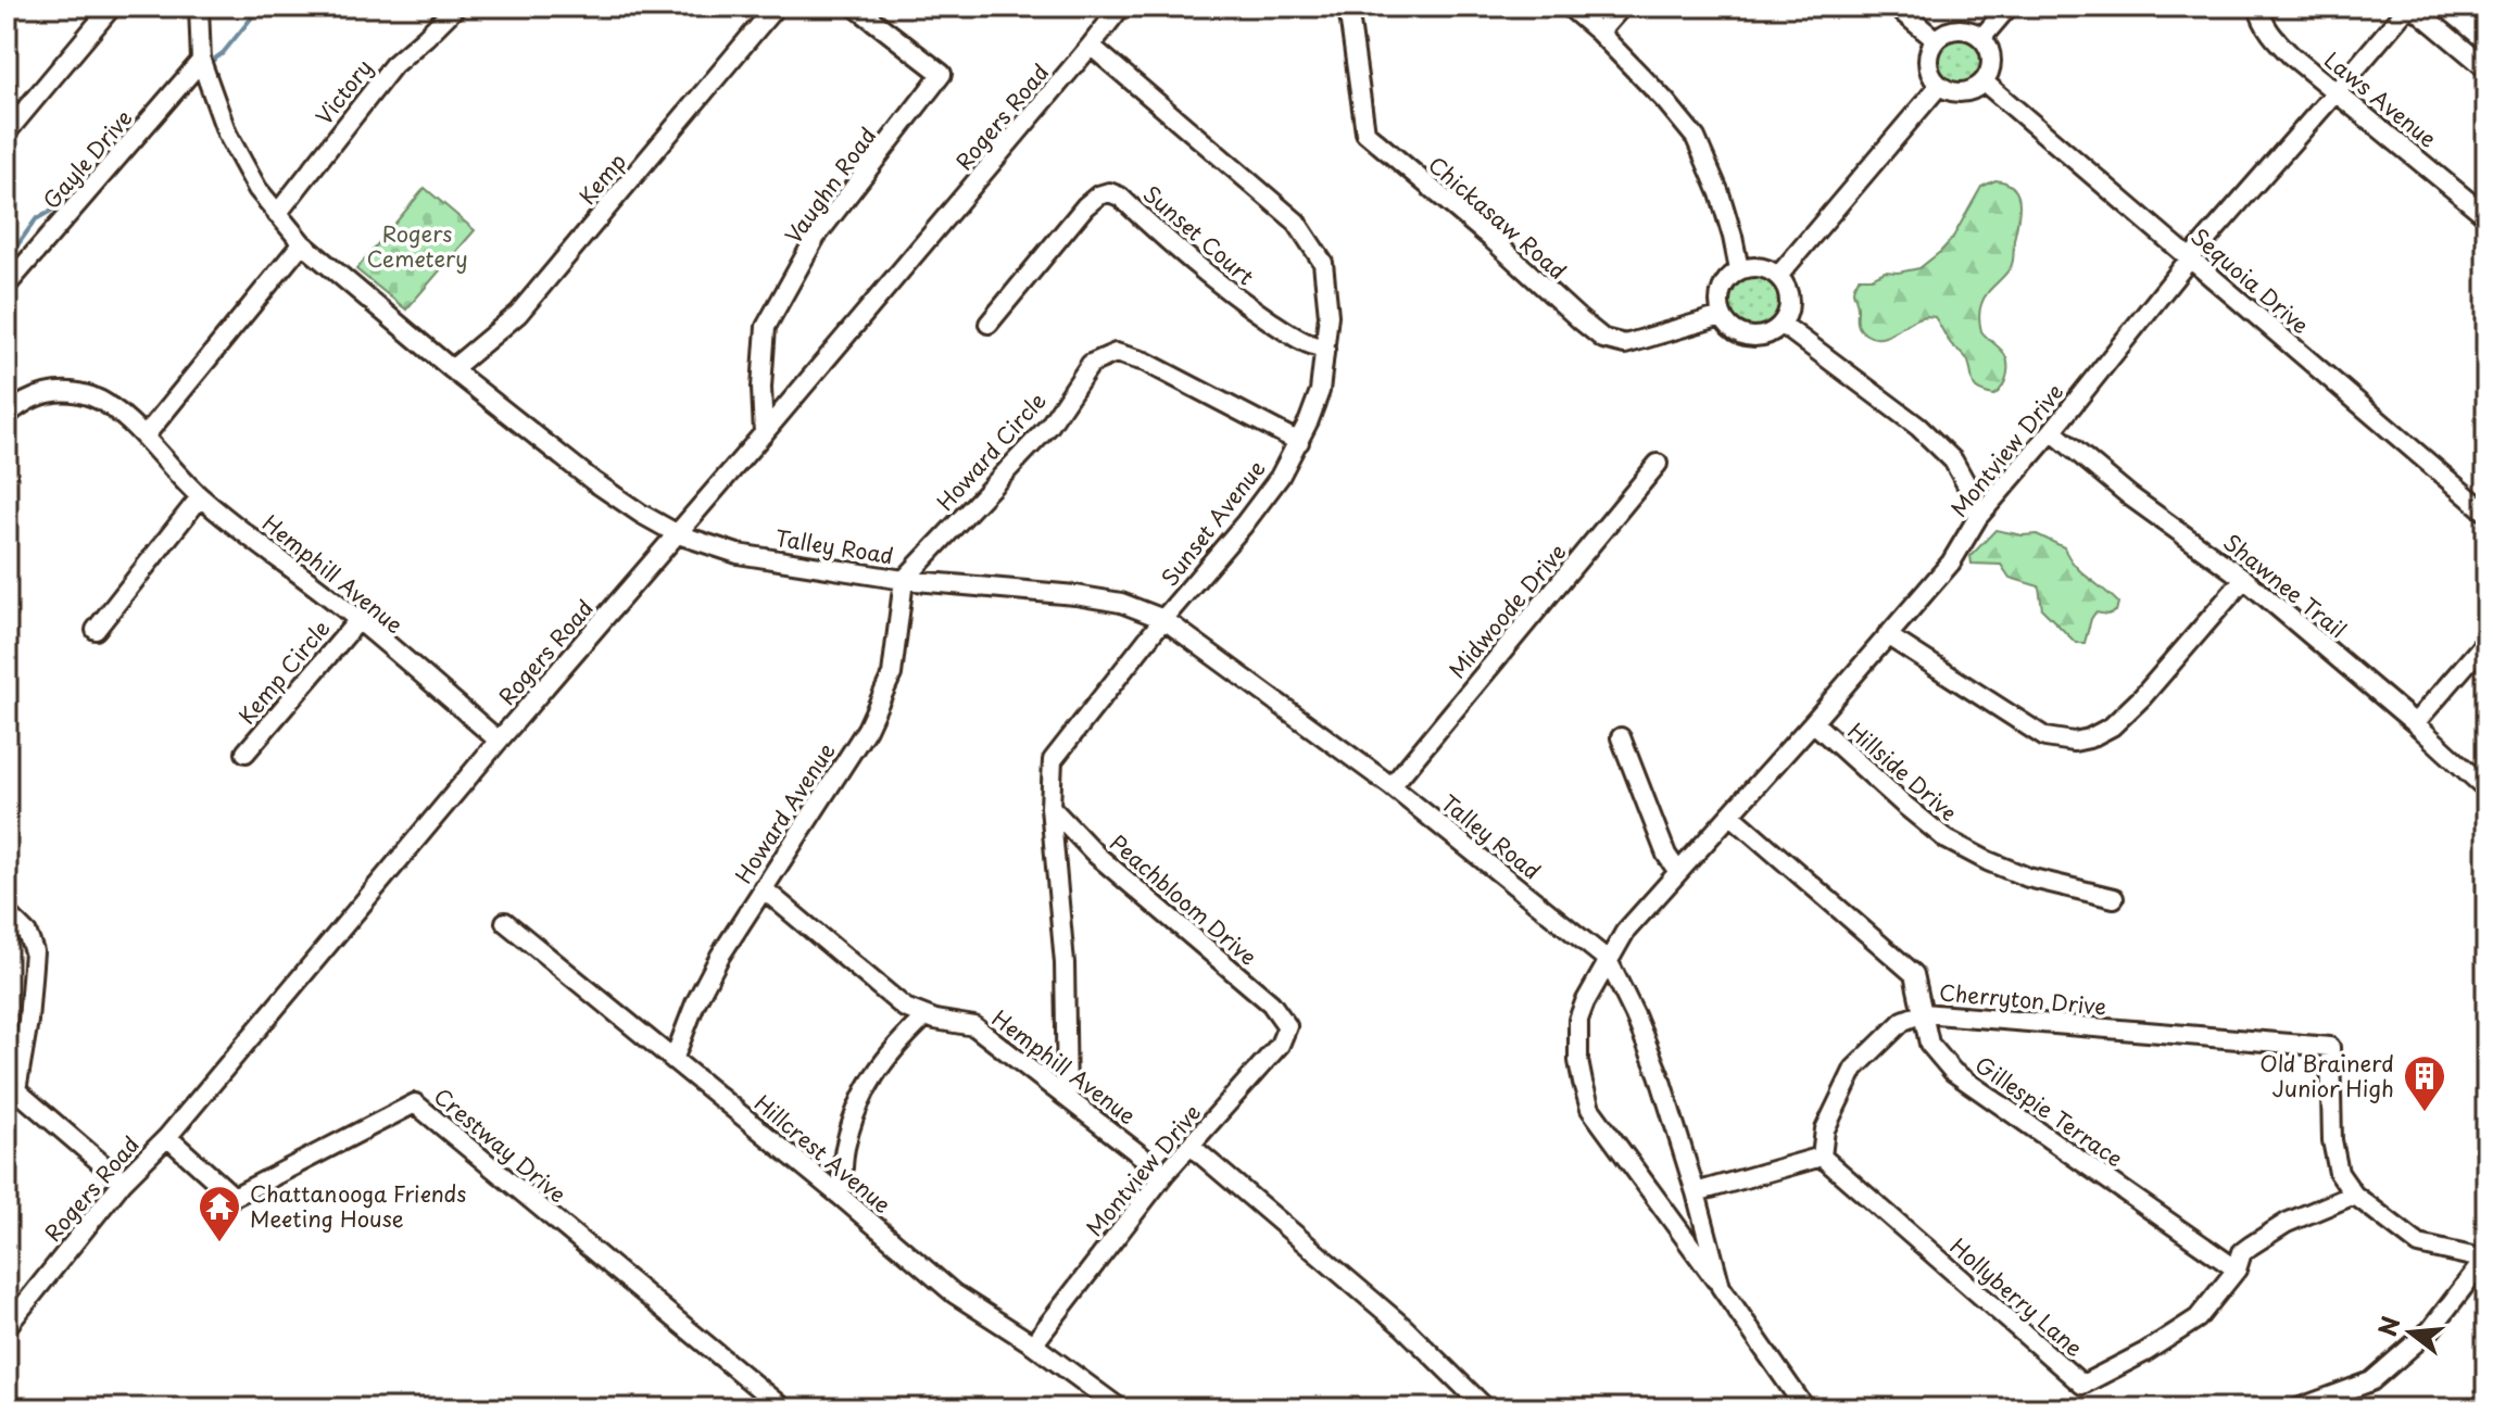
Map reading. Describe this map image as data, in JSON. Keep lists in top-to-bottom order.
{
  "streets": {
    "street": [
      "Victory",
      "Laws Avenue",
      "Rogers Road",
      "Gayle Drive",
      "Kemp",
      "Vaughn Road",
      "Chickasaw Road",
      "Sunset Court",
      "Sequoia Drive",
      "Montview Drive",
      "Howard Circle",
      "Sunset Avenue",
      "Talley Road",
      "Hemphill Avenue",
      "Shawnee Trail",
      "Midwoode Drive",
      "Kemp Circle",
      "Hillside Drive",
      "Howard Avenue",
      "Peachbloom Drive",
      "Cherryton Drive",
      "Gillespie Terrace",
      "Crestway Drive",
      "Hillcrest Avenue",
      "Hollyberry Lane"
    ]
  },
  "crossings": [
    ["Victory", "Talley Road"],
    ["Laws Avenue", "Montview Drive"],
    ["Rogers Road", "Vaughn Road"],
    ["Rogers Road", "Sunset Avenue"],
    ["Rogers Road", "Talley Road"],
    ["Rogers Road", "Hemphill Avenue"],
    ["Rogers Road", "Crestway Drive"],
    ["Gayle Drive", "Talley Road"],
    ["Kemp", "Talley Road"],
    ["Sunset Court", "Sunset Avenue"],
    ["Sequoia Drive", "Montview Drive"],
    ["Montview Drive", "Talley Road"],
    ["Montview Drive", "Hemphill Avenue"],
    ["Montview Drive", "Shawnee Trail"],
    ["Montview Drive", "Hillside Drive"],
    ["Montview Drive", "Peachbloom Drive"],
    ["Montview Drive", "Gillespie Terrace"],
    ["Montview Drive", "Hillcrest Avenue"],
    ["Howard Circle", "Sunset Avenue"],
    ["Howard Circle", "Talley Road"],
    ["Howard Circle", "Howard Avenue"],
    ["Sunset Avenue", "Talley Road"],
    ["Sunset Avenue", "Hemphill Avenue"],
    ["Sunset Avenue", "Peachbloom Drive"],
    ["Talley Road", "Midwoode Drive"],
    ["Talley Road", "Howard Avenue"],
    ["Hemphill Avenue", "Kemp Circle"],
    ["Hemphill Avenue", "Howard Avenue"],
    ["Howard Avenue", "Hillcrest Avenue"],
    ["Cherryton Drive", "Gillespie Terrace"],
    ["Cherryton Drive", "Hollyberry Lane"],
    ["Gillespie Terrace", "Hollyberry Lane"]
  ],
  "parks": ["Rogers Cemetery"],
  "places": {
    "building": ["Old Brainerd Junior High"],
    "temple": ["Chattanooga Friends Meeting House"]
  },
  "north": "left"
}
